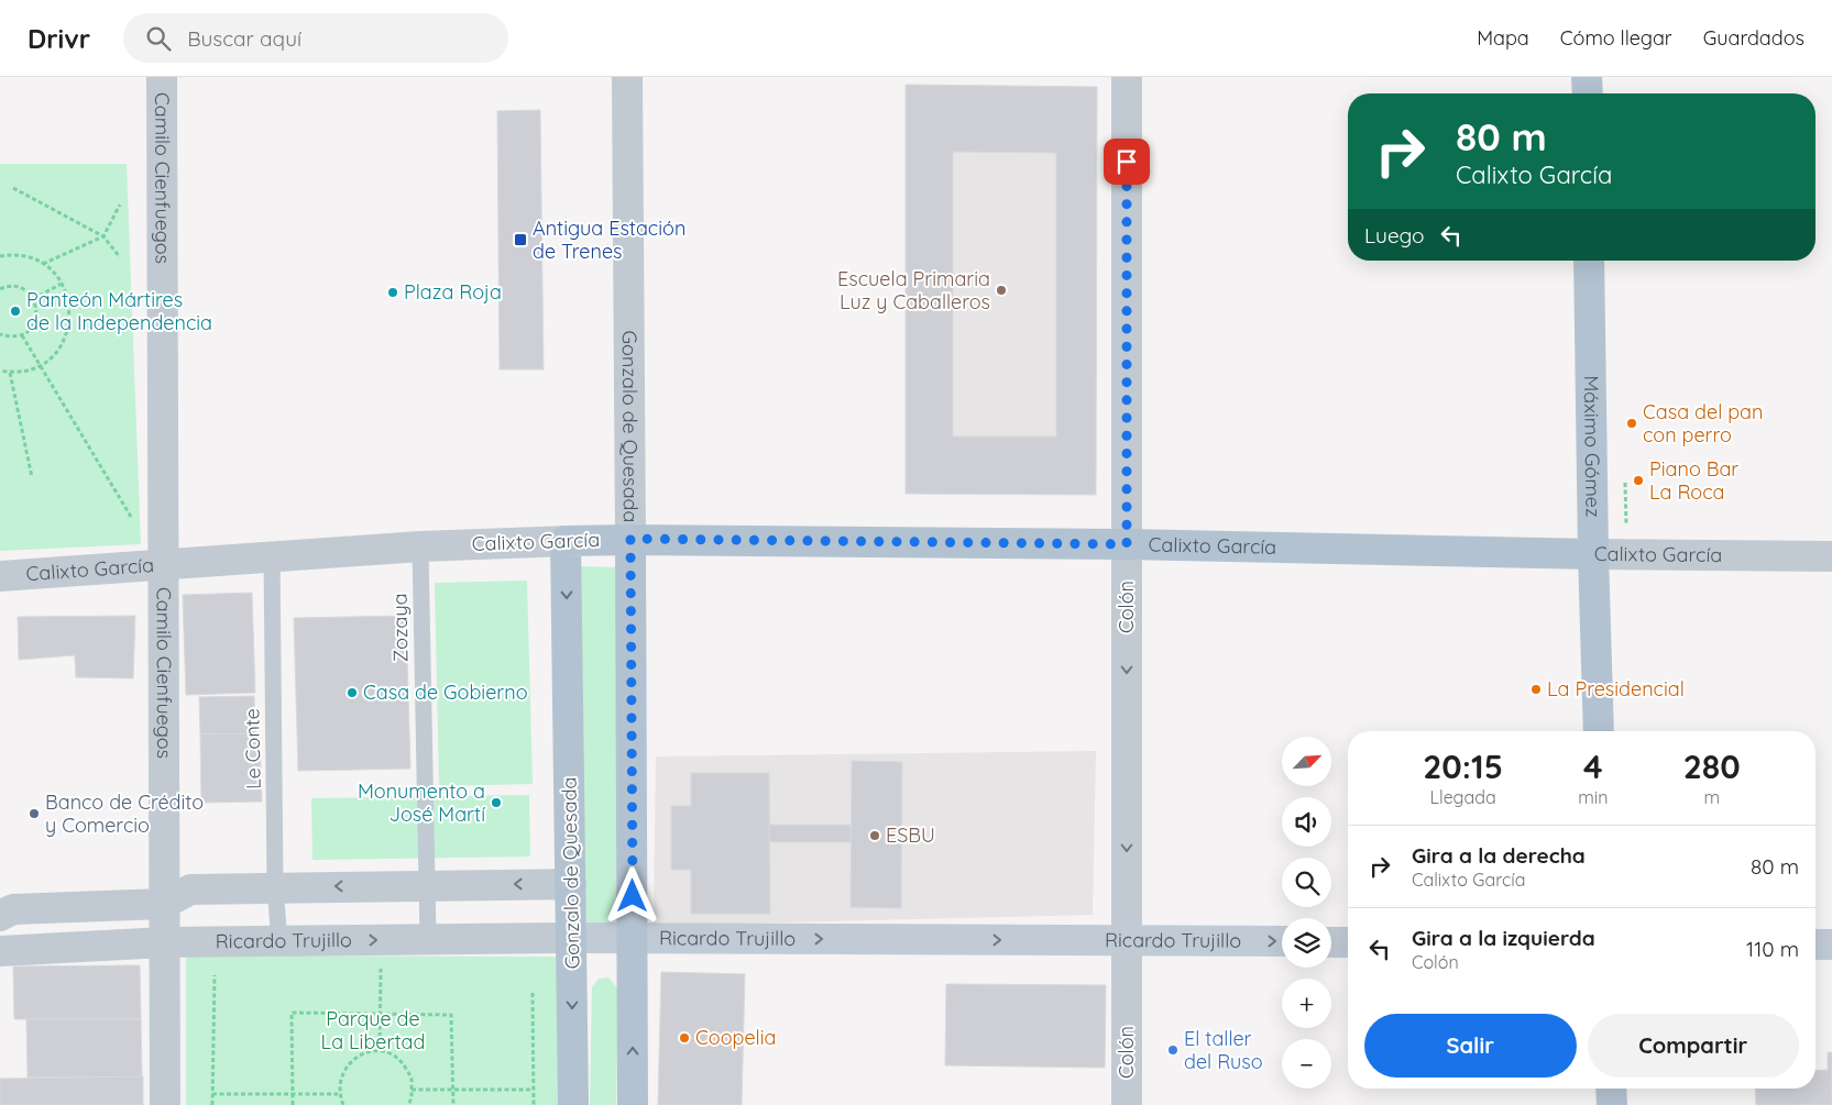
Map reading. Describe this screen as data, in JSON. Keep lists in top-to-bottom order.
{
  "streets": {
    "main road": [
      "Gonzalo de Quesada",
      "Máximo Gómez",
      "Calixto García",
      "Ricardo Trujillo"
    ],
    "street": ["Camilo Cienfuegos", "Colón"],
    "lane": ["Zozaya", "Le Conte"]
  },
  "crossings": [
    ["Camilo Cienfuegos", "Calixto García"],
    ["Camilo Cienfuegos", "Ricardo Trujillo"],
    ["Gonzalo de Quesada", "Calixto García"],
    ["Gonzalo de Quesada", "Ricardo Trujillo"],
    ["Máximo Gómez", "Calixto García"],
    ["Calixto García", "Colón"],
    ["Calixto García", "Zozaya"],
    ["Calixto García", "Le Conte"],
    ["Colón", "Ricardo Trujillo"],
    ["Zozaya", "Ricardo Trujillo"],
    ["Le Conte", "Ricardo Trujillo"]
  ],
  "one_way": ["Colón", "Ricardo Trujillo"],
  "parks": ["Parque de La Libertad"],
  "places": {
    "transit": ["Antigua Estación de Trenes"],
    "other": [
      "Escuela Primaria Luz y Caballeros",
      "Plaza Roja",
      "Panteón Mártires de la Independencia",
      "Casa del pan con perro",
      "Piano Bar La Roca",
      "La Presidencial",
      "Casa de Gobierno",
      "Monumento a José Martí",
      "Banco de Crédito y Comercio",
      "ESBU",
      "Coopelia",
      "El taller del Ruso"
    ]
  },
  "north": "top right",
  "page": {
    "header": "Drivr",
    "search": "Buscar aquí",
    "nav": ["Mapa", "Cómo llegar", "Guardados"],
    "turn": ["80 m", "Calixto García"],
    "then": "Luego",
    "eta": [
      "20:15",
      "Llegada",
      "4",
      "min",
      "280",
      "m"
    ],
    "map_buttons": ["+", "−"],
    "list": [
      {
        "name": "Gira a la derecha",
        "note": "Calixto García",
        "value": "80 m"
      },
      {
        "name": "Gira a la izquierda",
        "note": "Colón",
        "value": "110 m"
      }
    ],
    "buttons": ["Salir", "Compartir"]
  }
}
